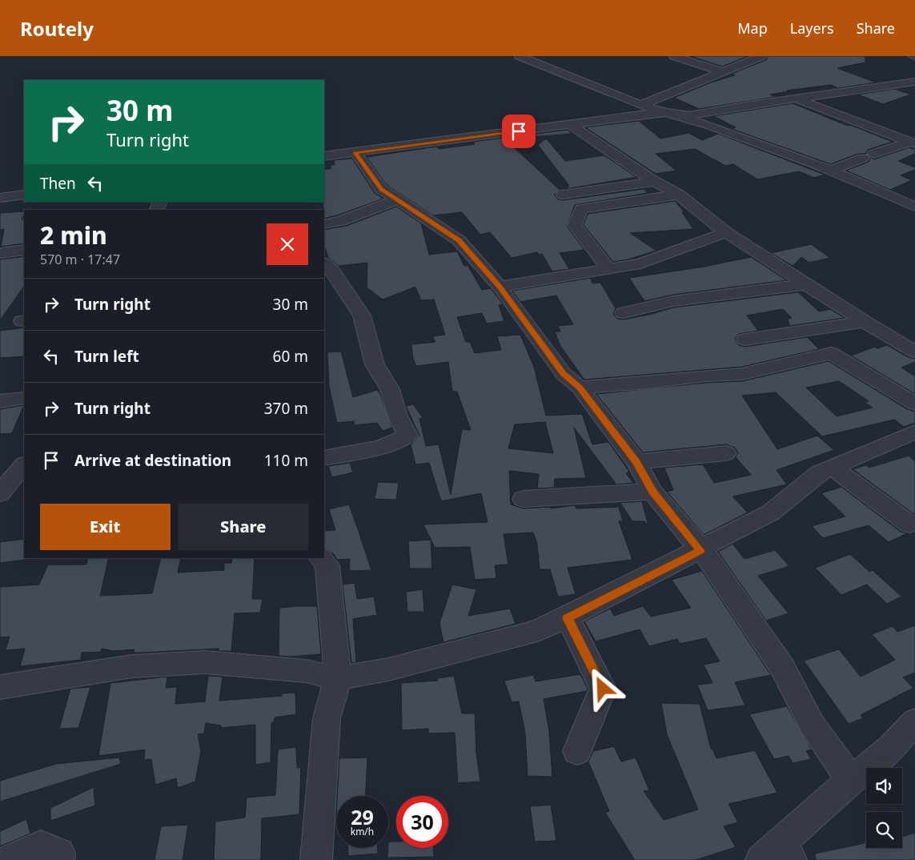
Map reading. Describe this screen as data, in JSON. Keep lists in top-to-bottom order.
{
  "page": {
    "header": "Routely",
    "nav": ["Map", "Layers", "Share"],
    "turn": ["30 m", "Turn right"],
    "then": "Then",
    "heading": ["2 min", "570 m · 17:47"],
    "list": [
      {
        "name": "Turn right",
        "value": "30 m"
      },
      {
        "name": "Turn left",
        "value": "60 m"
      },
      {
        "name": "Turn right",
        "value": "370 m"
      },
      {
        "name": "Arrive at destination",
        "value": "110 m"
      }
    ],
    "buttons": ["Exit", "Share"],
    "speed": "29 km/h",
    "limit": "30"
  }
}
